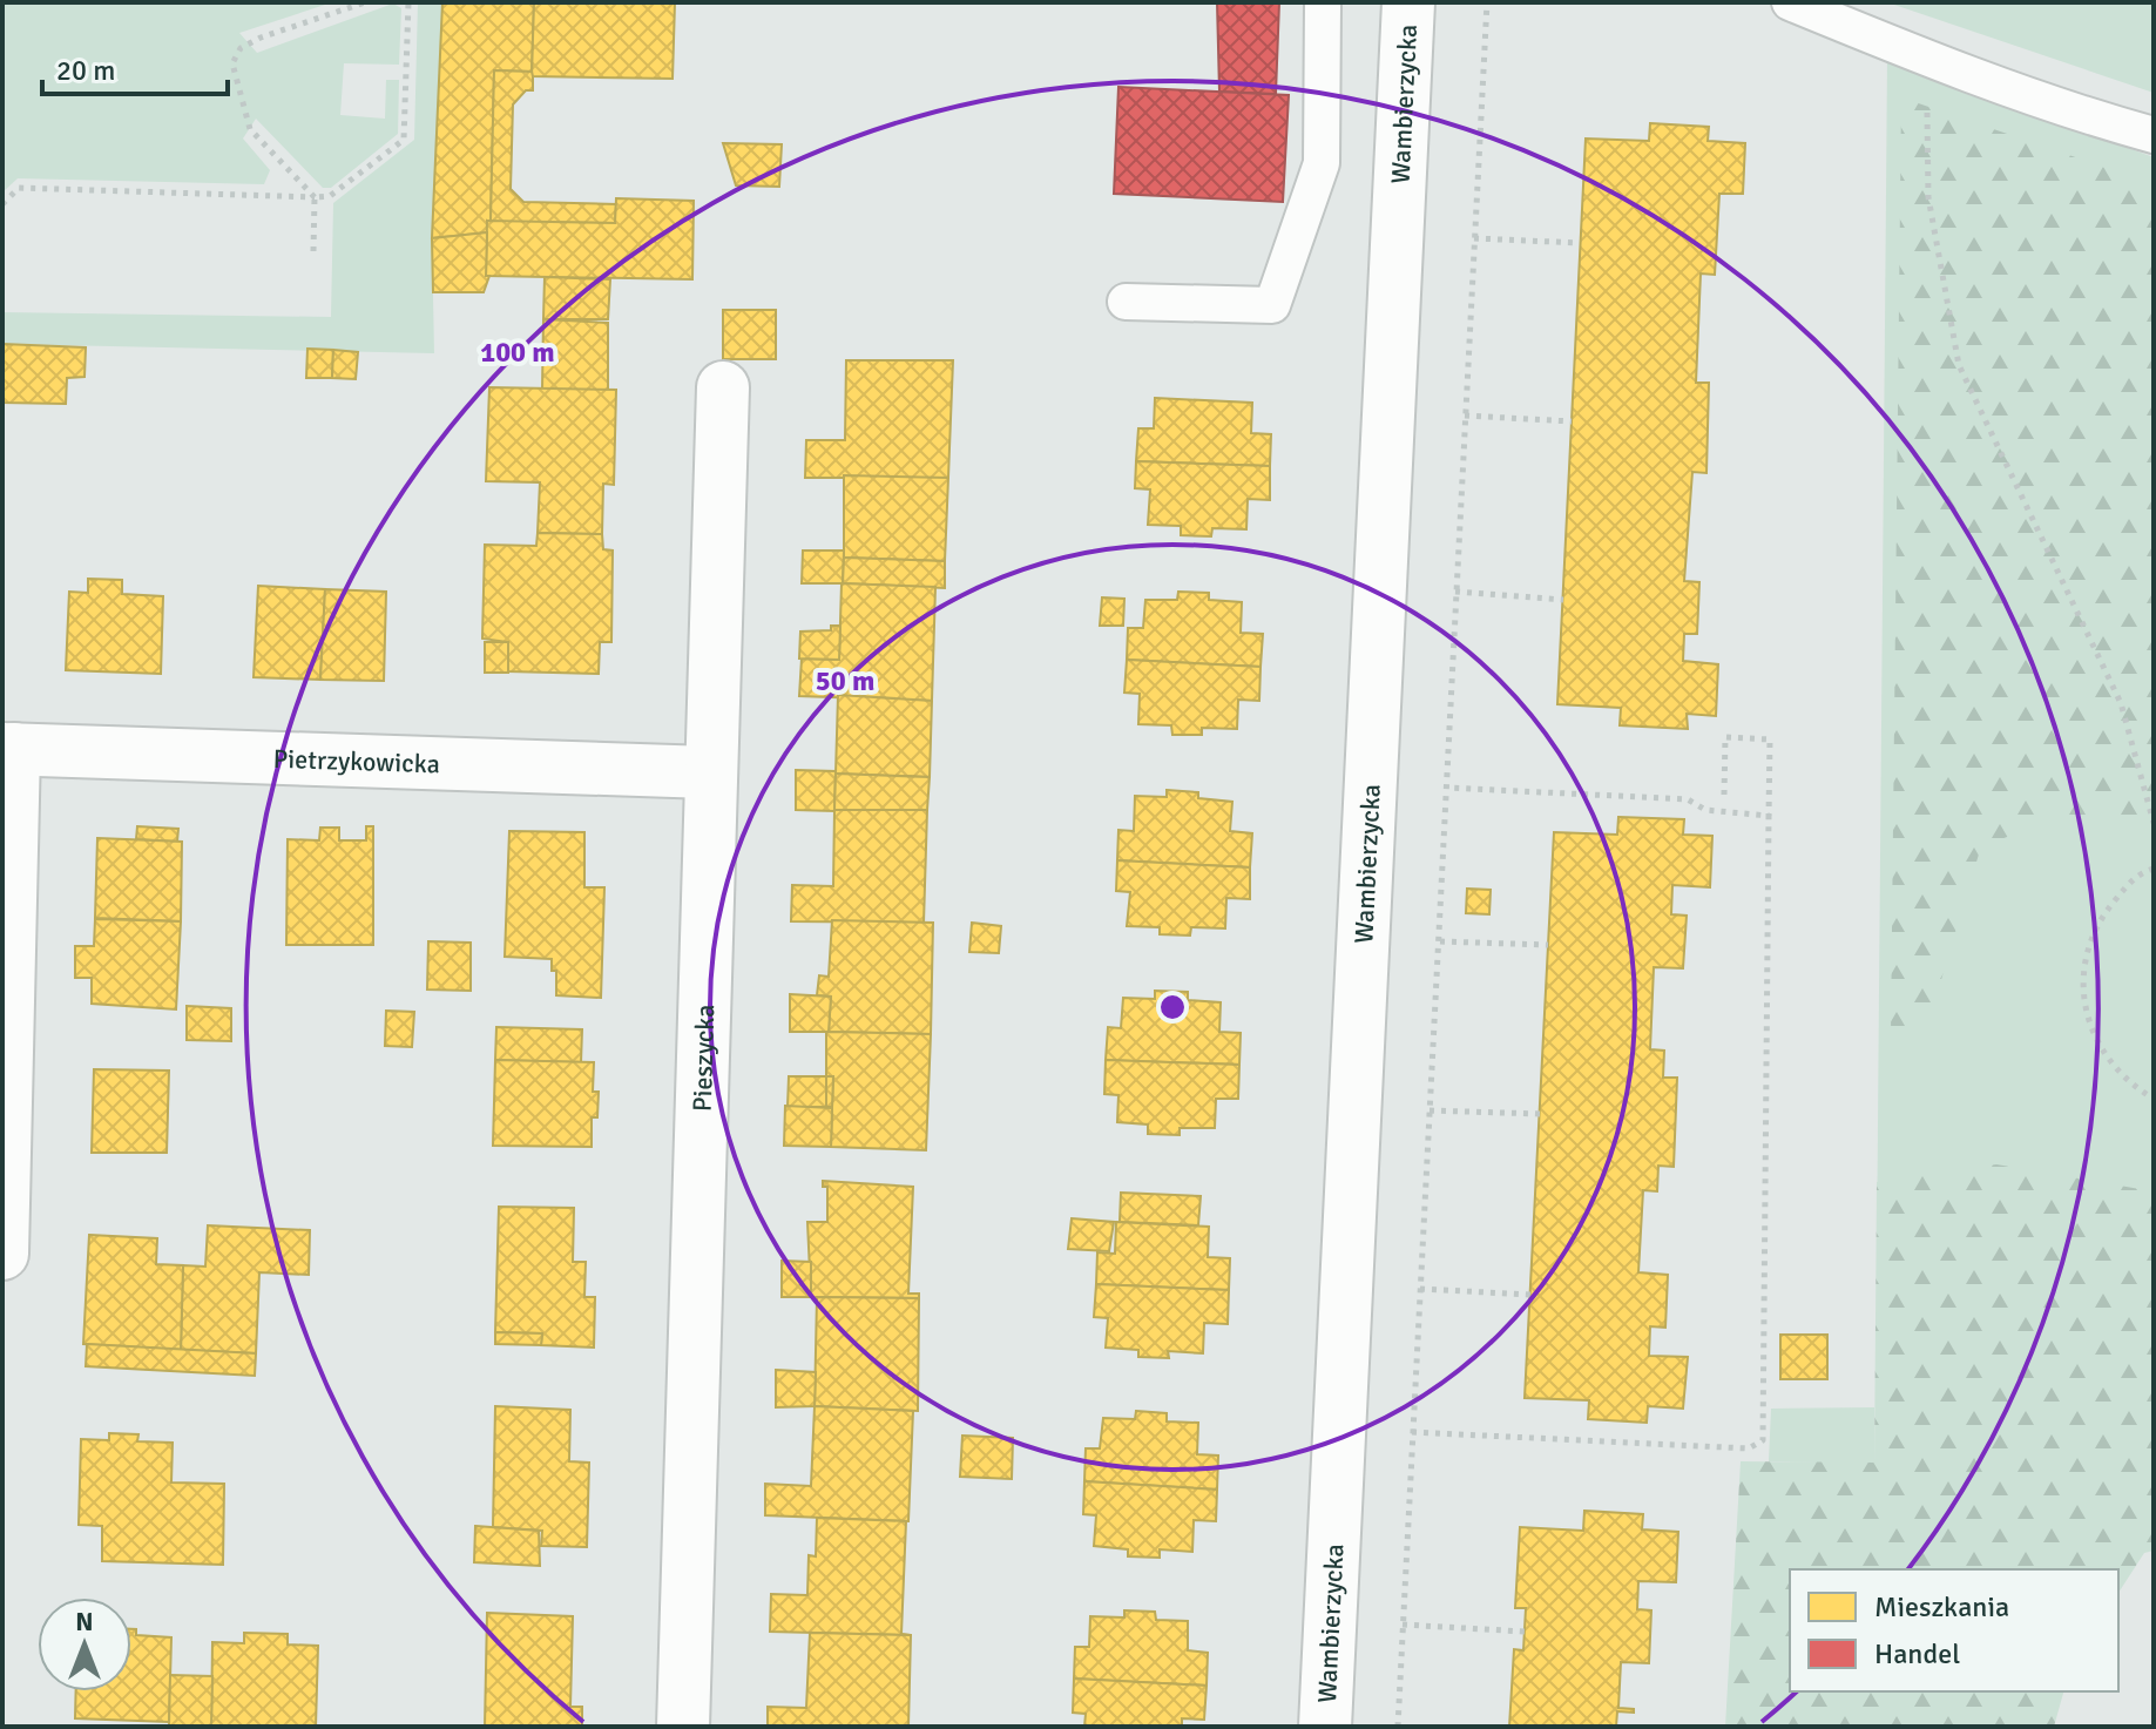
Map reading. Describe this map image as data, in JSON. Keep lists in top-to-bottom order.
{
  "streets": {
    "street": ["Wambierzycka", "Pietrzykowicka", "Pieszycka"]
  },
  "crossings": [
    ["Pietrzykowicka", "Pieszycka"]
  ],
  "legend": ["Mieszkania", "Handel"],
  "scale_bar": "20 m",
  "north": "top",
  "rings": ["100 m", "50 m"]
}
